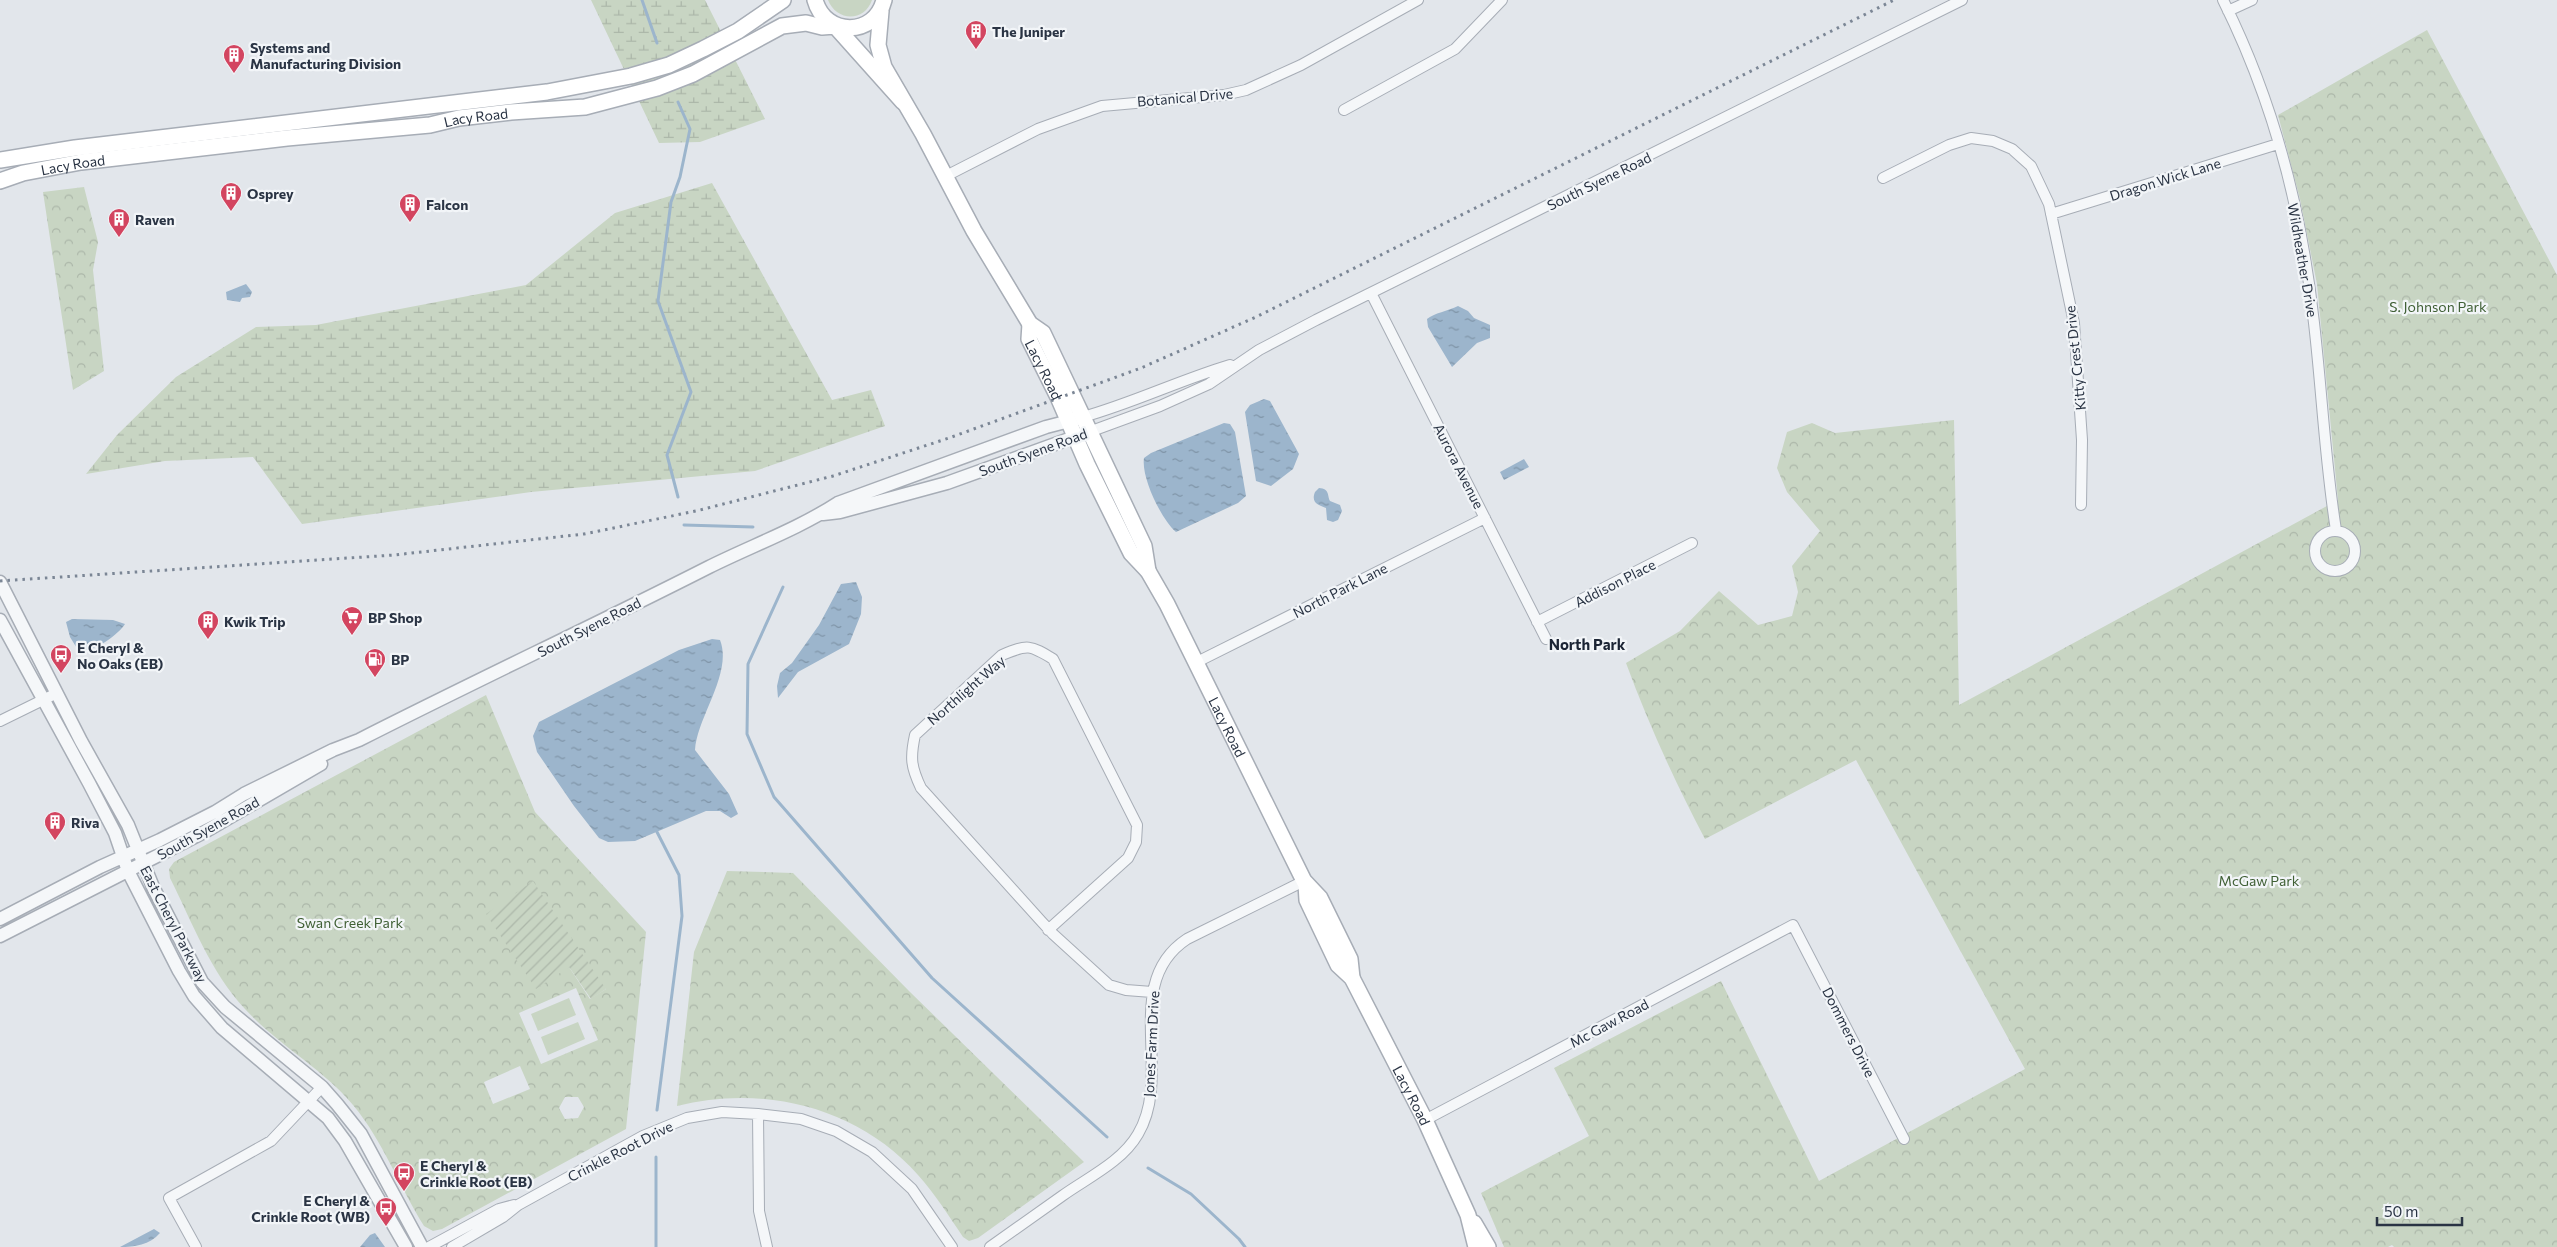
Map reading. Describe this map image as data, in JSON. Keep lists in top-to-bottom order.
{
  "streets": {
    "main road": ["Lacy Road"],
    "street": [
      "Botanical Drive",
      "Dragon Wick Lane",
      "South Syene Road",
      "Wildheather Drive",
      "Kitty Crest Drive",
      "Aurora Avenue",
      "Addison Place",
      "North Park Lane",
      "Northlight Way",
      "East Cheryl Parkway",
      "Mc Gaw Road",
      "Dommers Drive",
      "Jones Farm Drive",
      "Crinkle Root Drive"
    ]
  },
  "crossings": [
    ["Botanical Drive", "Lacy Road"],
    ["Lacy Road", "South Syene Road"],
    ["Lacy Road", "North Park Lane"],
    ["Lacy Road", "Mc Gaw Road"],
    ["Lacy Road", "Jones Farm Drive"],
    ["Dragon Wick Lane", "Wildheather Drive"],
    ["Dragon Wick Lane", "Kitty Crest Drive"],
    ["South Syene Road", "Aurora Avenue"],
    ["South Syene Road", "East Cheryl Parkway"],
    ["Aurora Avenue", "Addison Place"],
    ["Aurora Avenue", "North Park Lane"],
    ["Northlight Way", "Jones Farm Drive"],
    ["Mc Gaw Road", "Dommers Drive"]
  ],
  "districts": ["North Park"],
  "parks": ["S. Johnson Park", "McGaw Park", "Swan Creek Park"],
  "places": {
    "building": [
      "The Juniper",
      "Systems and Manufacturing Division",
      "Osprey",
      "Falcon",
      "Raven",
      "Kwik Trip",
      "Riva"
    ],
    "supermarket": ["BP Shop"],
    "bus stop": ["E Cheryl & No Oaks (EB)", "E Cheryl & Crinkle Root (EB)", "E Cheryl & Crinkle Root (WB)"],
    "fuel station": ["BP"]
  },
  "scale_bar": "50 m"
}
